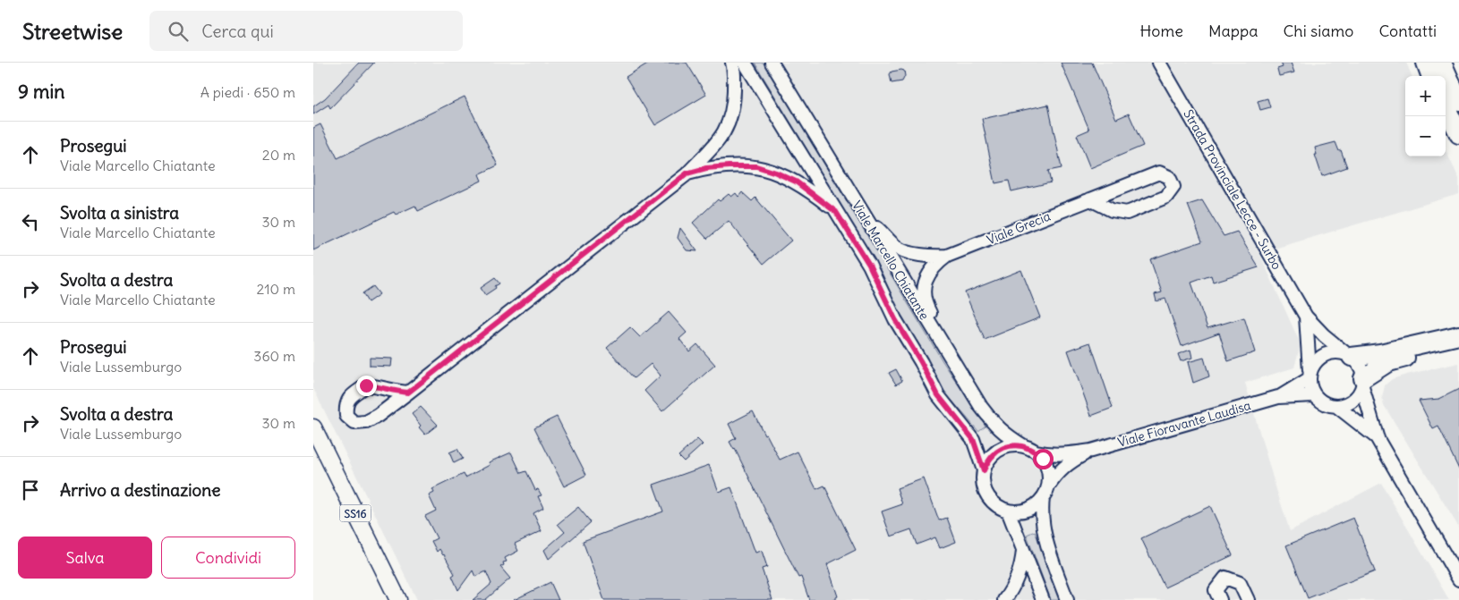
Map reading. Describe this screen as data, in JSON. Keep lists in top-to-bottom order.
{
  "streets": {
    "main road": ["SS16"],
    "street": [
      "Strada Provinciale Lecce - Surbo",
      "Viale Grecia",
      "Viale Marcello Chiatante",
      "Viale Fioravante Laudisa"
    ]
  },
  "crossings": [
    ["Strada Provinciale Lecce - Surbo", "Viale Fioravante Laudisa"],
    ["Viale Grecia", "Viale Marcello Chiatante"],
    ["Viale Marcello Chiatante", "Viale Fioravante Laudisa"]
  ],
  "page": {
    "header": "Streetwise",
    "search": "Cerca qui",
    "nav": [
      "Home",
      "Mappa",
      "Chi siamo",
      "Contatti"
    ],
    "heading": ["9 min", "A piedi · 650 m"],
    "map_buttons": ["+", "−"],
    "list": [
      ["Prosegui", "Viale Marcello Chiatante", "20 m"],
      ["Svolta a sinistra", "Viale Marcello Chiatante", "30 m"],
      ["Svolta a destra", "Viale Marcello Chiatante", "210 m"],
      ["Prosegui", "Viale Lussemburgo", "360 m"],
      ["Svolta a destra", "Viale Lussemburgo", "30 m"],
      "Arrivo a destinazione"
    ],
    "buttons": ["Salva", "Condividi"]
  }
}
